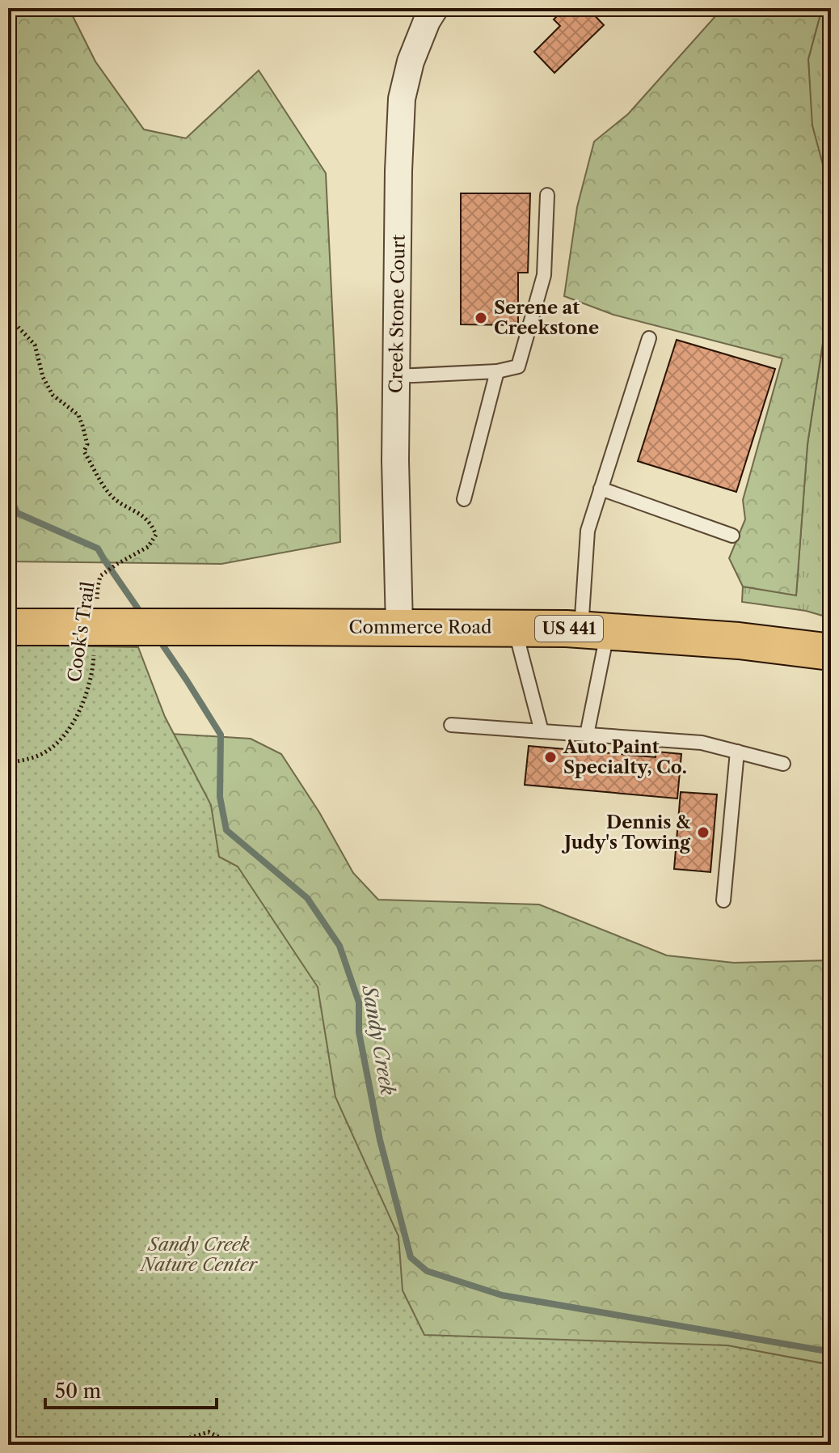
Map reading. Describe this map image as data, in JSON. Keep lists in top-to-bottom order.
{
  "streets": {
    "highway": ["Commerce Road", "US 441"],
    "street": ["Creek Stone Court"],
    "path": ["Cook's Trail"]
  },
  "crossings": [
    ["Creek Stone Court", "Commerce Road"]
  ],
  "water": ["Sandy Creek"],
  "parks": ["Sandy Creek Nature Center"],
  "places": ["Serene at Creekstone", "Auto Paint Specialty, Co.", "Dennis & Judy's Towing"],
  "scale_bar": "50 m"
}
